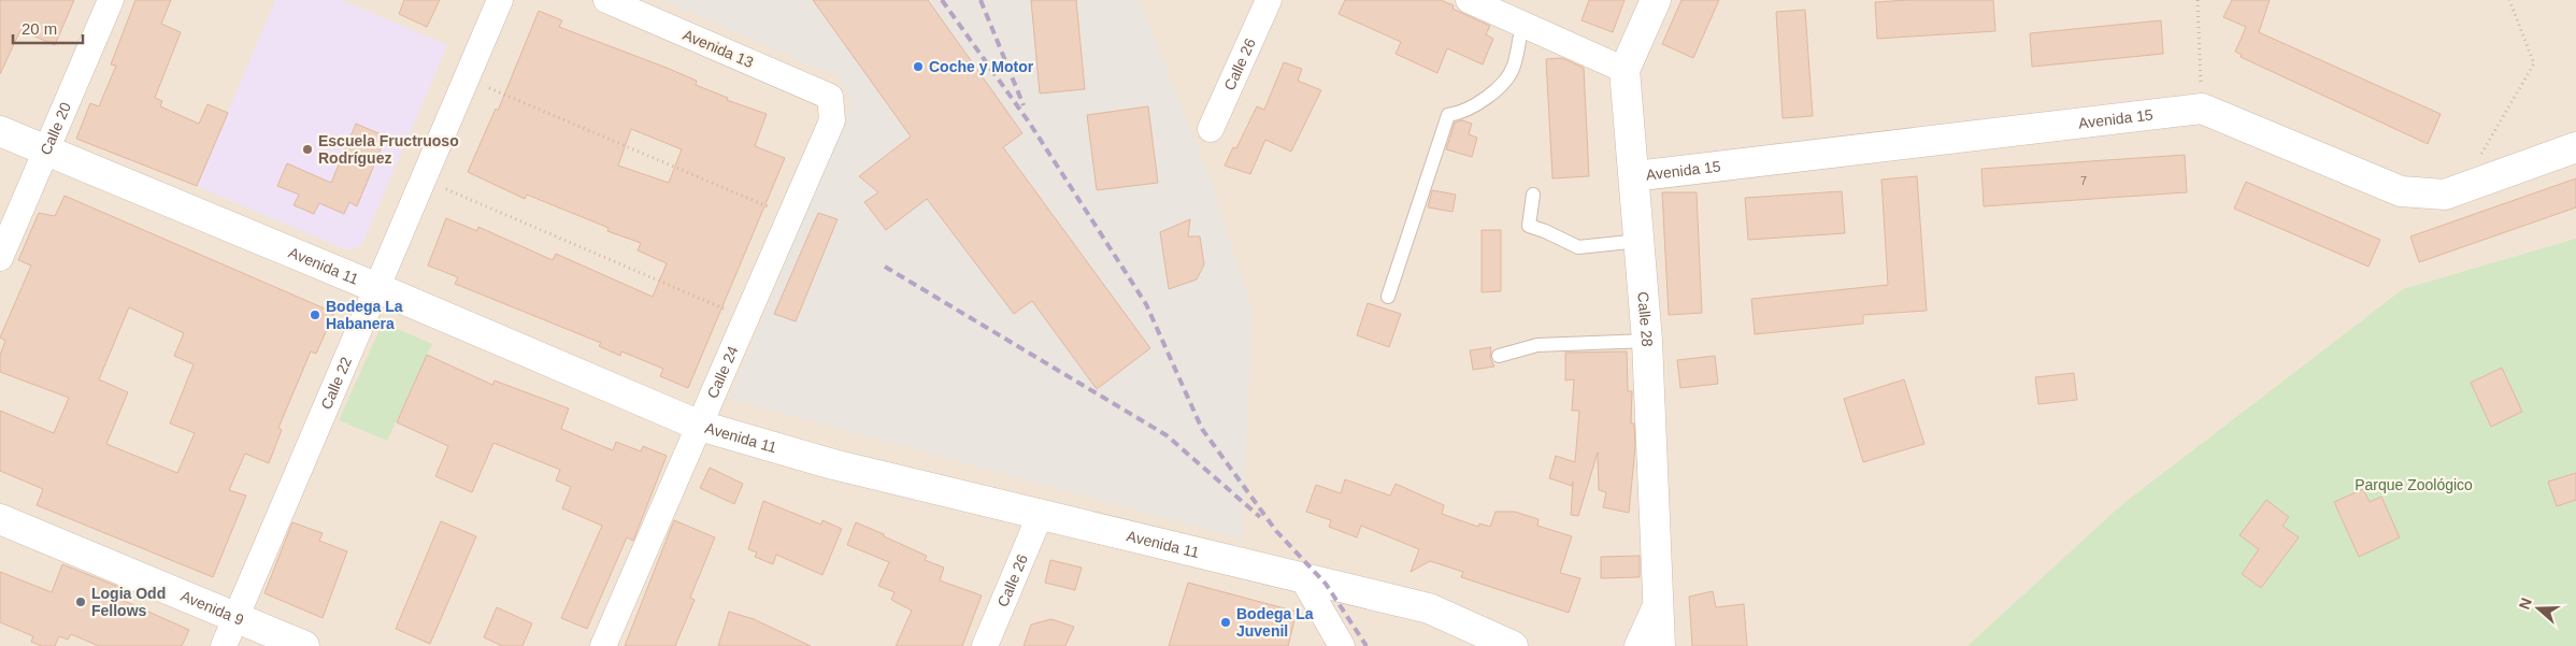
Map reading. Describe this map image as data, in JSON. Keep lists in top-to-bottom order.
{
  "streets": {
    "main road": [
      "Avenida 15",
      "Avenida 11",
      "Calle 28",
      "Avenida 9"
    ],
    "street": [
      "Avenida 13",
      "Calle 26",
      "Calle 20",
      "Calle 24",
      "Calle 22"
    ]
  },
  "crossings": [
    ["Avenida 13", "Calle 24"],
    ["Calle 26", "Avenida 11"],
    ["Avenida 15", "Calle 28"],
    ["Calle 20", "Avenida 11"],
    ["Avenida 11", "Calle 24"],
    ["Avenida 11", "Calle 22"],
    ["Calle 22", "Avenida 9"]
  ],
  "parks": ["Parque Zoológico"],
  "places": [
    "Coche y Motor",
    "Escuela Fructruoso Rodríguez",
    "Bodega La Habanera",
    "Logia Odd Fellows",
    "Bodega La Juvenil"
  ],
  "house_numbers": ["7"],
  "scale_bar": "20 m",
  "north": "left"
}
